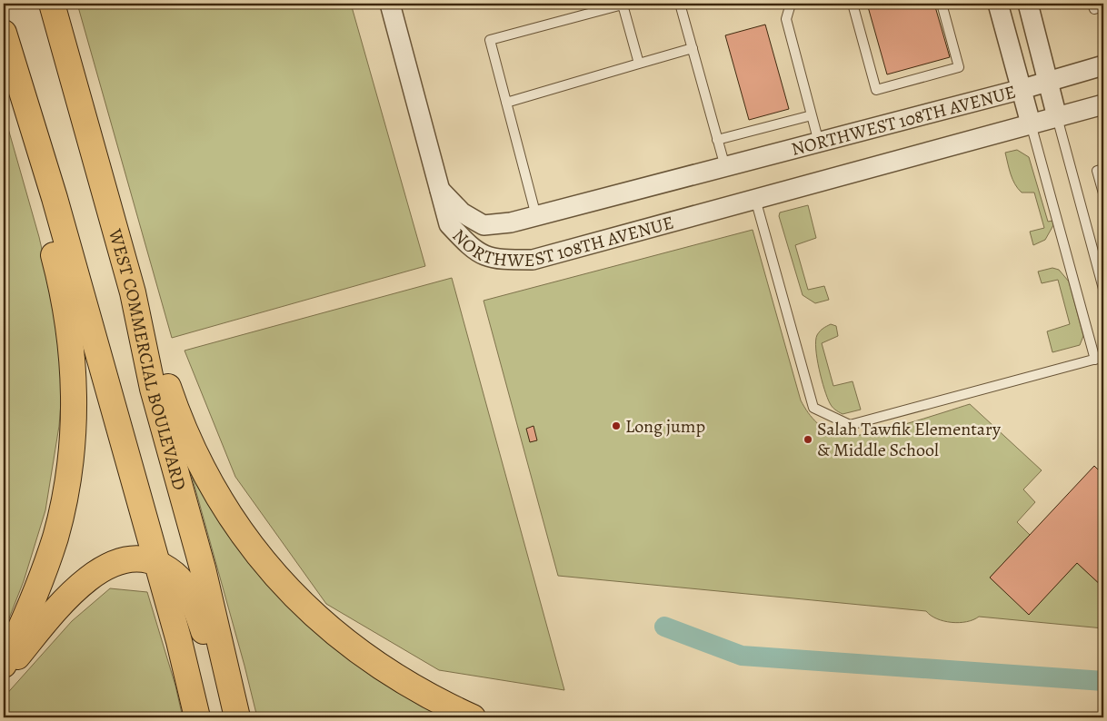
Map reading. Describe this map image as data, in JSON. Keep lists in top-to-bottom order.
{
  "streets": {
    "highway": ["WEST COMMERCIAL BOULEVARD"],
    "street": ["NORTHWEST 108TH AVENUE"]
  },
  "places": ["Long jump", "Salah Tawfik Elementary & Middle School"]
}
